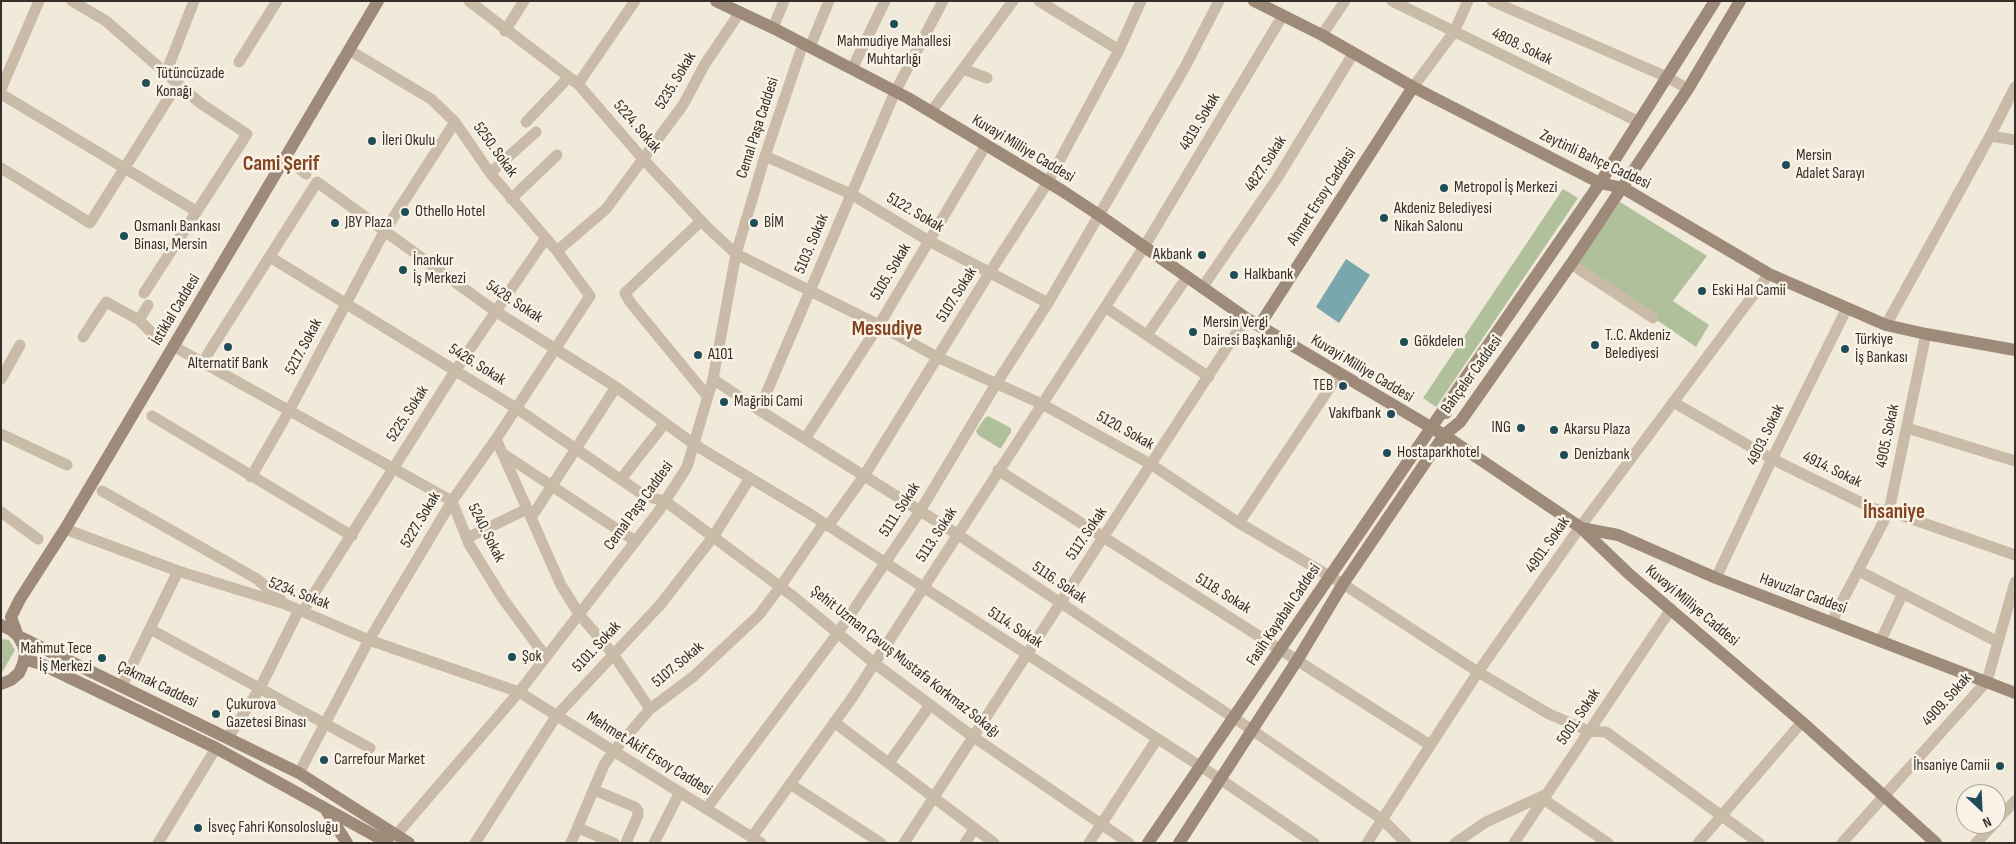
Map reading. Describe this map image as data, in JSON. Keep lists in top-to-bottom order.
{
  "streets": {
    "street": [
      "4808. Sokak",
      "5235. Sokak",
      "4819. Sokak",
      "5224. Sokak",
      "Cemal Paşa Caddesi",
      "Kuvayi Milliye Caddesi",
      "5250. Sokak",
      "Zeytinli Bahçe Caddesi",
      "4827. Sokak",
      "Ahmet Ersoy Caddesi",
      "5122. Sokak",
      "5103. Sokak",
      "5105. Sokak",
      "5107. Sokak",
      "5428. Sokak",
      "İstiklal Caddesi",
      "5217. Sokak",
      "5426. Sokak",
      "Bahçeler Caddesi",
      "5225. Sokak",
      "5120. Sokak",
      "4903. Sokak",
      "4905. Sokak",
      "4914. Sokak",
      "5111. Sokak",
      "5227. Sokak",
      "5240. Sokak",
      "5117. Sokak",
      "5113. Sokak",
      "4901. Sokak",
      "5116. Sokak",
      "5234. Sokak",
      "5118. Sokak",
      "Havuzlar Caddesi",
      "Fasih Kayabalı Caddesi",
      "5114. Sokak",
      "5101. Sokak",
      "Şehit Uzman Çavuş Mustafa Korkmaz Sokağı",
      "Çakmak Caddesi",
      "4909. Sokak",
      "5001. Sokak",
      "Mehmet Akif Ersoy Caddesi"
    ]
  },
  "crossings": [
    ["4808. Sokak", "Bahçeler Caddesi"],
    ["5235. Sokak", "5224. Sokak"],
    ["5235. Sokak", "Kuvayi Milliye Caddesi"],
    ["5235. Sokak", "5250. Sokak"],
    ["4819. Sokak", "Kuvayi Milliye Caddesi"],
    ["4819. Sokak", "Zeytinli Bahçe Caddesi"],
    ["4819. Sokak", "5113. Sokak"],
    ["5224. Sokak", "Cemal Paşa Caddesi"],
    ["5224. Sokak", "5120. Sokak"],
    ["Cemal Paşa Caddesi", "Kuvayi Milliye Caddesi"],
    ["Cemal Paşa Caddesi", "5122. Sokak"],
    ["Cemal Paşa Caddesi", "5428. Sokak"],
    ["Cemal Paşa Caddesi", "5426. Sokak"],
    ["Cemal Paşa Caddesi", "5120. Sokak"],
    ["Cemal Paşa Caddesi", "5240. Sokak"],
    ["Cemal Paşa Caddesi", "5116. Sokak"],
    ["Cemal Paşa Caddesi", "5234. Sokak"],
    ["Cemal Paşa Caddesi", "5114. Sokak"],
    ["Cemal Paşa Caddesi", "Şehit Uzman Çavuş Mustafa Korkmaz Sokağı"],
    ["Cemal Paşa Caddesi", "Çakmak Caddesi"],
    ["Cemal Paşa Caddesi", "Mehmet Akif Ersoy Caddesi"],
    ["Kuvayi Milliye Caddesi", "4827. Sokak"],
    ["Kuvayi Milliye Caddesi", "Ahmet Ersoy Caddesi"],
    ["Kuvayi Milliye Caddesi", "5103. Sokak"],
    ["Kuvayi Milliye Caddesi", "5105. Sokak"],
    ["Kuvayi Milliye Caddesi", "5107. Sokak"],
    ["Kuvayi Milliye Caddesi", "Bahçeler Caddesi"],
    ["Kuvayi Milliye Caddesi", "5111. Sokak"],
    ["Kuvayi Milliye Caddesi", "5117. Sokak"],
    ["Kuvayi Milliye Caddesi", "5113. Sokak"],
    ["Kuvayi Milliye Caddesi", "4901. Sokak"],
    ["Kuvayi Milliye Caddesi", "Havuzlar Caddesi"],
    ["Kuvayi Milliye Caddesi", "Fasih Kayabalı Caddesi"],
    ["Kuvayi Milliye Caddesi", "4909. Sokak"],
    ["Kuvayi Milliye Caddesi", "5001. Sokak"],
    ["5250. Sokak", "İstiklal Caddesi"],
    ["5250. Sokak", "5217. Sokak"],
    ["5250. Sokak", "5225. Sokak"],
    ["5250. Sokak", "5227. Sokak"],
    ["Zeytinli Bahçe Caddesi", "4827. Sokak"],
    ["Zeytinli Bahçe Caddesi", "Ahmet Ersoy Caddesi"],
    ["Zeytinli Bahçe Caddesi", "Bahçeler Caddesi"],
    ["Zeytinli Bahçe Caddesi", "4903. Sokak"],
    ["Zeytinli Bahçe Caddesi", "4905. Sokak"],
    ["Zeytinli Bahçe Caddesi", "4901. Sokak"],
    ["5122. Sokak", "5103. Sokak"],
    ["5122. Sokak", "5105. Sokak"],
    ["5122. Sokak", "5107. Sokak"],
    ["5122. Sokak", "5111. Sokak"],
    ["5103. Sokak", "5120. Sokak"],
    ["5103. Sokak", "5116. Sokak"],
    ["5105. Sokak", "5120. Sokak"],
    ["5105. Sokak", "5116. Sokak"],
    ["5107. Sokak", "5120. Sokak"],
    ["5107. Sokak", "5116. Sokak"],
    ["5107. Sokak", "5114. Sokak"],
    ["5107. Sokak", "Şehit Uzman Çavuş Mustafa Korkmaz Sokağı"],
    ["5107. Sokak", "Mehmet Akif Ersoy Caddesi"],
    ["5428. Sokak", "5217. Sokak"],
    ["5428. Sokak", "5426. Sokak"],
    ["5428. Sokak", "5225. Sokak"],
    ["5428. Sokak", "5227. Sokak"],
    ["5428. Sokak", "5114. Sokak"],
    ["İstiklal Caddesi", "5240. Sokak"],
    ["İstiklal Caddesi", "5234. Sokak"],
    ["İstiklal Caddesi", "Çakmak Caddesi"],
    ["5217. Sokak", "5426. Sokak"],
    ["5217. Sokak", "5240. Sokak"],
    ["5426. Sokak", "5225. Sokak"],
    ["5426. Sokak", "5227. Sokak"],
    ["5426. Sokak", "Şehit Uzman Çavuş Mustafa Korkmaz Sokağı"],
    ["Bahçeler Caddesi", "Fasih Kayabalı Caddesi"],
    ["5225. Sokak", "5240. Sokak"],
    ["5225. Sokak", "5234. Sokak"],
    ["5225. Sokak", "Çakmak Caddesi"],
    ["5120. Sokak", "5111. Sokak"],
    ["5120. Sokak", "5117. Sokak"],
    ["5120. Sokak", "5113. Sokak"],
    ["5120. Sokak", "4901. Sokak"],
    ["5120. Sokak", "Fasih Kayabalı Caddesi"],
    ["5120. Sokak", "5001. Sokak"],
    ["4903. Sokak", "4914. Sokak"],
    ["4903. Sokak", "Havuzlar Caddesi"],
    ["4905. Sokak", "4914. Sokak"],
    ["4905. Sokak", "Havuzlar Caddesi"],
    ["4914. Sokak", "4901. Sokak"],
    ["5111. Sokak", "5116. Sokak"],
    ["5111. Sokak", "5114. Sokak"],
    ["5111. Sokak", "Şehit Uzman Çavuş Mustafa Korkmaz Sokağı"],
    ["5111. Sokak", "Mehmet Akif Ersoy Caddesi"],
    ["5227. Sokak", "5240. Sokak"],
    ["5227. Sokak", "5234. Sokak"],
    ["5227. Sokak", "Çakmak Caddesi"],
    ["5117. Sokak", "5116. Sokak"],
    ["5117. Sokak", "5118. Sokak"],
    ["5117. Sokak", "5114. Sokak"],
    ["5117. Sokak", "Şehit Uzman Çavuş Mustafa Korkmaz Sokağı"],
    ["5113. Sokak", "5116. Sokak"],
    ["5113. Sokak", "5118. Sokak"],
    ["5113. Sokak", "5114. Sokak"],
    ["5113. Sokak", "Şehit Uzman Çavuş Mustafa Korkmaz Sokağı"],
    ["5113. Sokak", "Mehmet Akif Ersoy Caddesi"],
    ["4901. Sokak", "5116. Sokak"],
    ["4901. Sokak", "5118. Sokak"],
    ["4901. Sokak", "Havuzlar Caddesi"],
    ["5116. Sokak", "Fasih Kayabalı Caddesi"],
    ["5234. Sokak", "Mehmet Akif Ersoy Caddesi"],
    ["5118. Sokak", "Fasih Kayabalı Caddesi"],
    ["Havuzlar Caddesi", "4909. Sokak"],
    ["Fasih Kayabalı Caddesi", "5114. Sokak"],
    ["5114. Sokak", "5101. Sokak"],
    ["5101. Sokak", "Şehit Uzman Çavuş Mustafa Korkmaz Sokağı"],
    ["5101. Sokak", "Mehmet Akif Ersoy Caddesi"]
  ],
  "districts": ["Cami Şerif", "Mesudiye", "İhsaniye"],
  "places": [
    "Mahmudiye Mahallesi Muhtarlığı",
    "Tütüncüzade Konağı",
    "İleri Okulu",
    "Mersin Adalet Sarayı",
    "Metropol İş Merkezi",
    "Othello Hotel",
    "Akdeniz Belediyesi Nikah Salonu",
    "JBY Plaza",
    "BİM",
    "Osmanlı Bankası Binası, Mersin",
    "Akbank",
    "İnankur İş Merkezi",
    "Halkbank",
    "Eski Hal Camii",
    "Mersin Vergi Dairesi Başkanlığı",
    "Gökdelen",
    "T..C. Akdeniz Belediyesi",
    "Alternatif Bank",
    "Türkiye İş Bankası",
    "A101",
    "TEB",
    "Mağribi Cami",
    "Vakıfbank",
    "ING",
    "Akarsu Plaza",
    "Hostaparkhotel",
    "Denizbank",
    "Şok",
    "Mahmut Tece İş Merkezi",
    "Çukurova Gazetesi Binası",
    "Carrefour Market",
    "İhsaniye Camii",
    "İsveç Fahri Konsolosluğu"
  ],
  "north": "bottom right"
}
